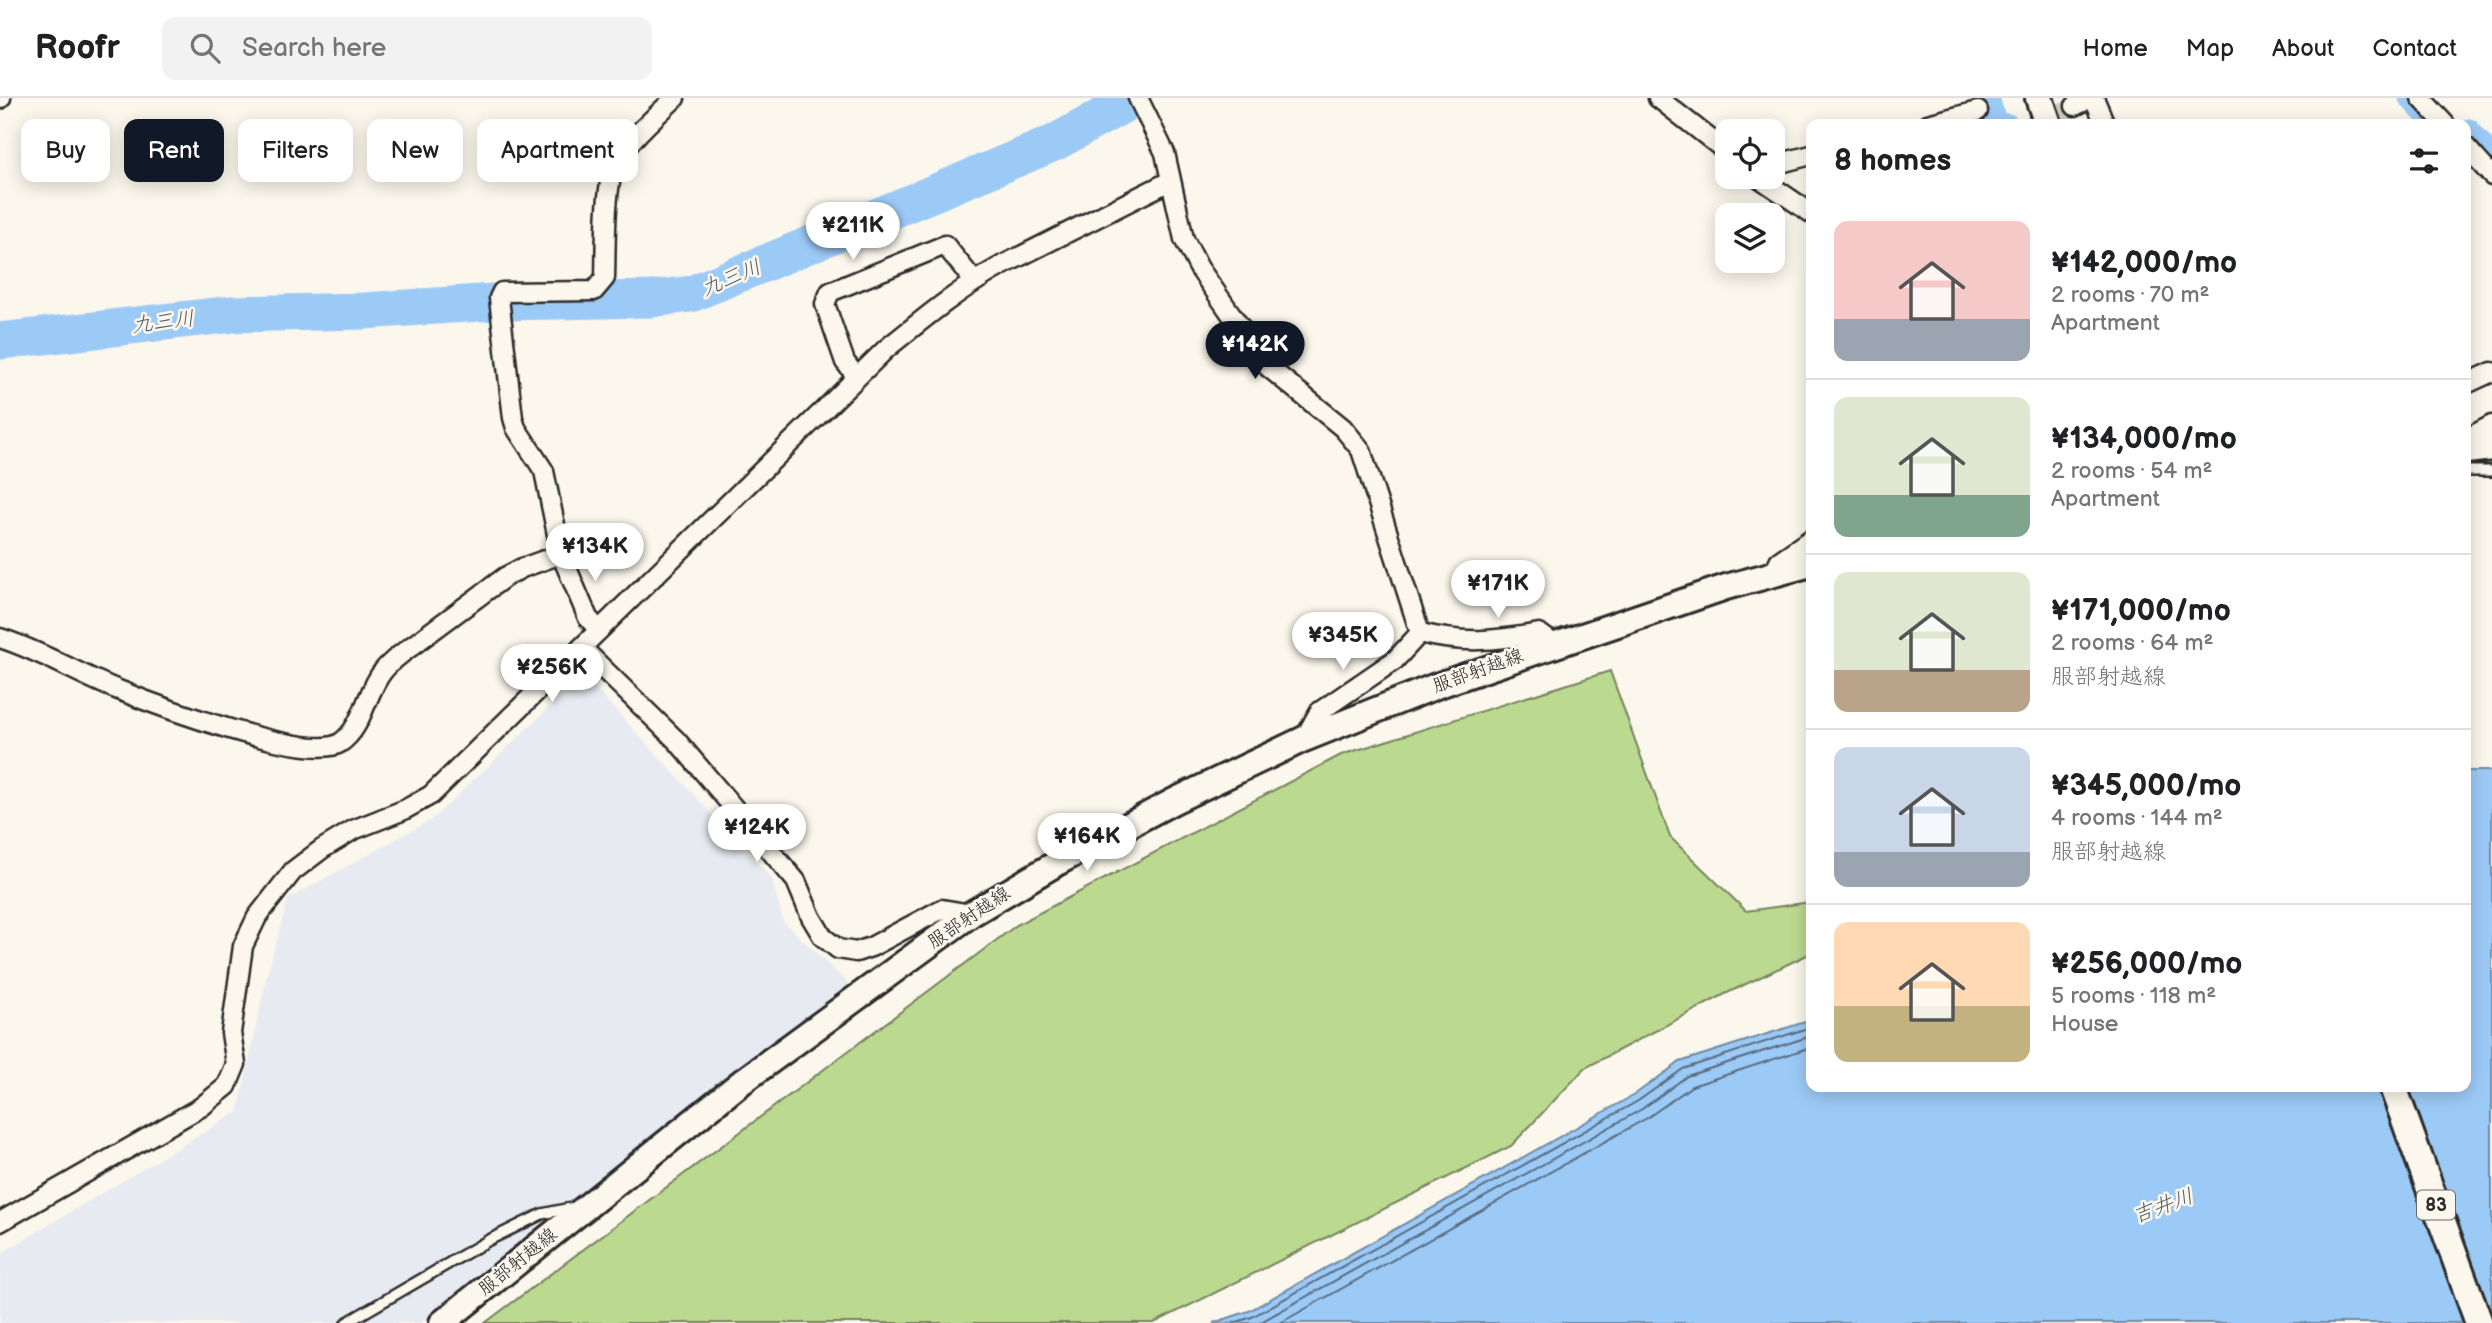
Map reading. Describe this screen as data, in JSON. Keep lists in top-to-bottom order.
{
  "streets": {
    "main road": ["服部射越線", "83"]
  },
  "water": ["九三川", "吉井川"],
  "page": {
    "header": "Roofr",
    "search": "Search here",
    "nav": [
      "Home",
      "Map",
      "About",
      "Contact"
    ],
    "chip": [
      "Buy",
      "Rent",
      "Filters",
      "New",
      "Apartment"
    ],
    "heading": "8 homes",
    "price": [
      "¥211K",
      "¥142K",
      "¥134K",
      "¥171K",
      "¥345K",
      "¥256K",
      "¥124K",
      "¥164K"
    ],
    "list": [
      {
        "name": "¥142,000/mo",
        "note": "2 rooms · 70 m² · Apartment"
      },
      {
        "name": "¥134,000/mo",
        "note": "2 rooms · 54 m² · Apartment"
      },
      {
        "name": "¥171,000/mo",
        "note": "2 rooms · 64 m² · 服部射越線"
      },
      {
        "name": "¥345,000/mo",
        "note": "4 rooms · 144 m² · 服部射越線"
      },
      {
        "name": "¥256,000/mo",
        "note": "5 rooms · 118 m² · House"
      }
    ]
  }
}
